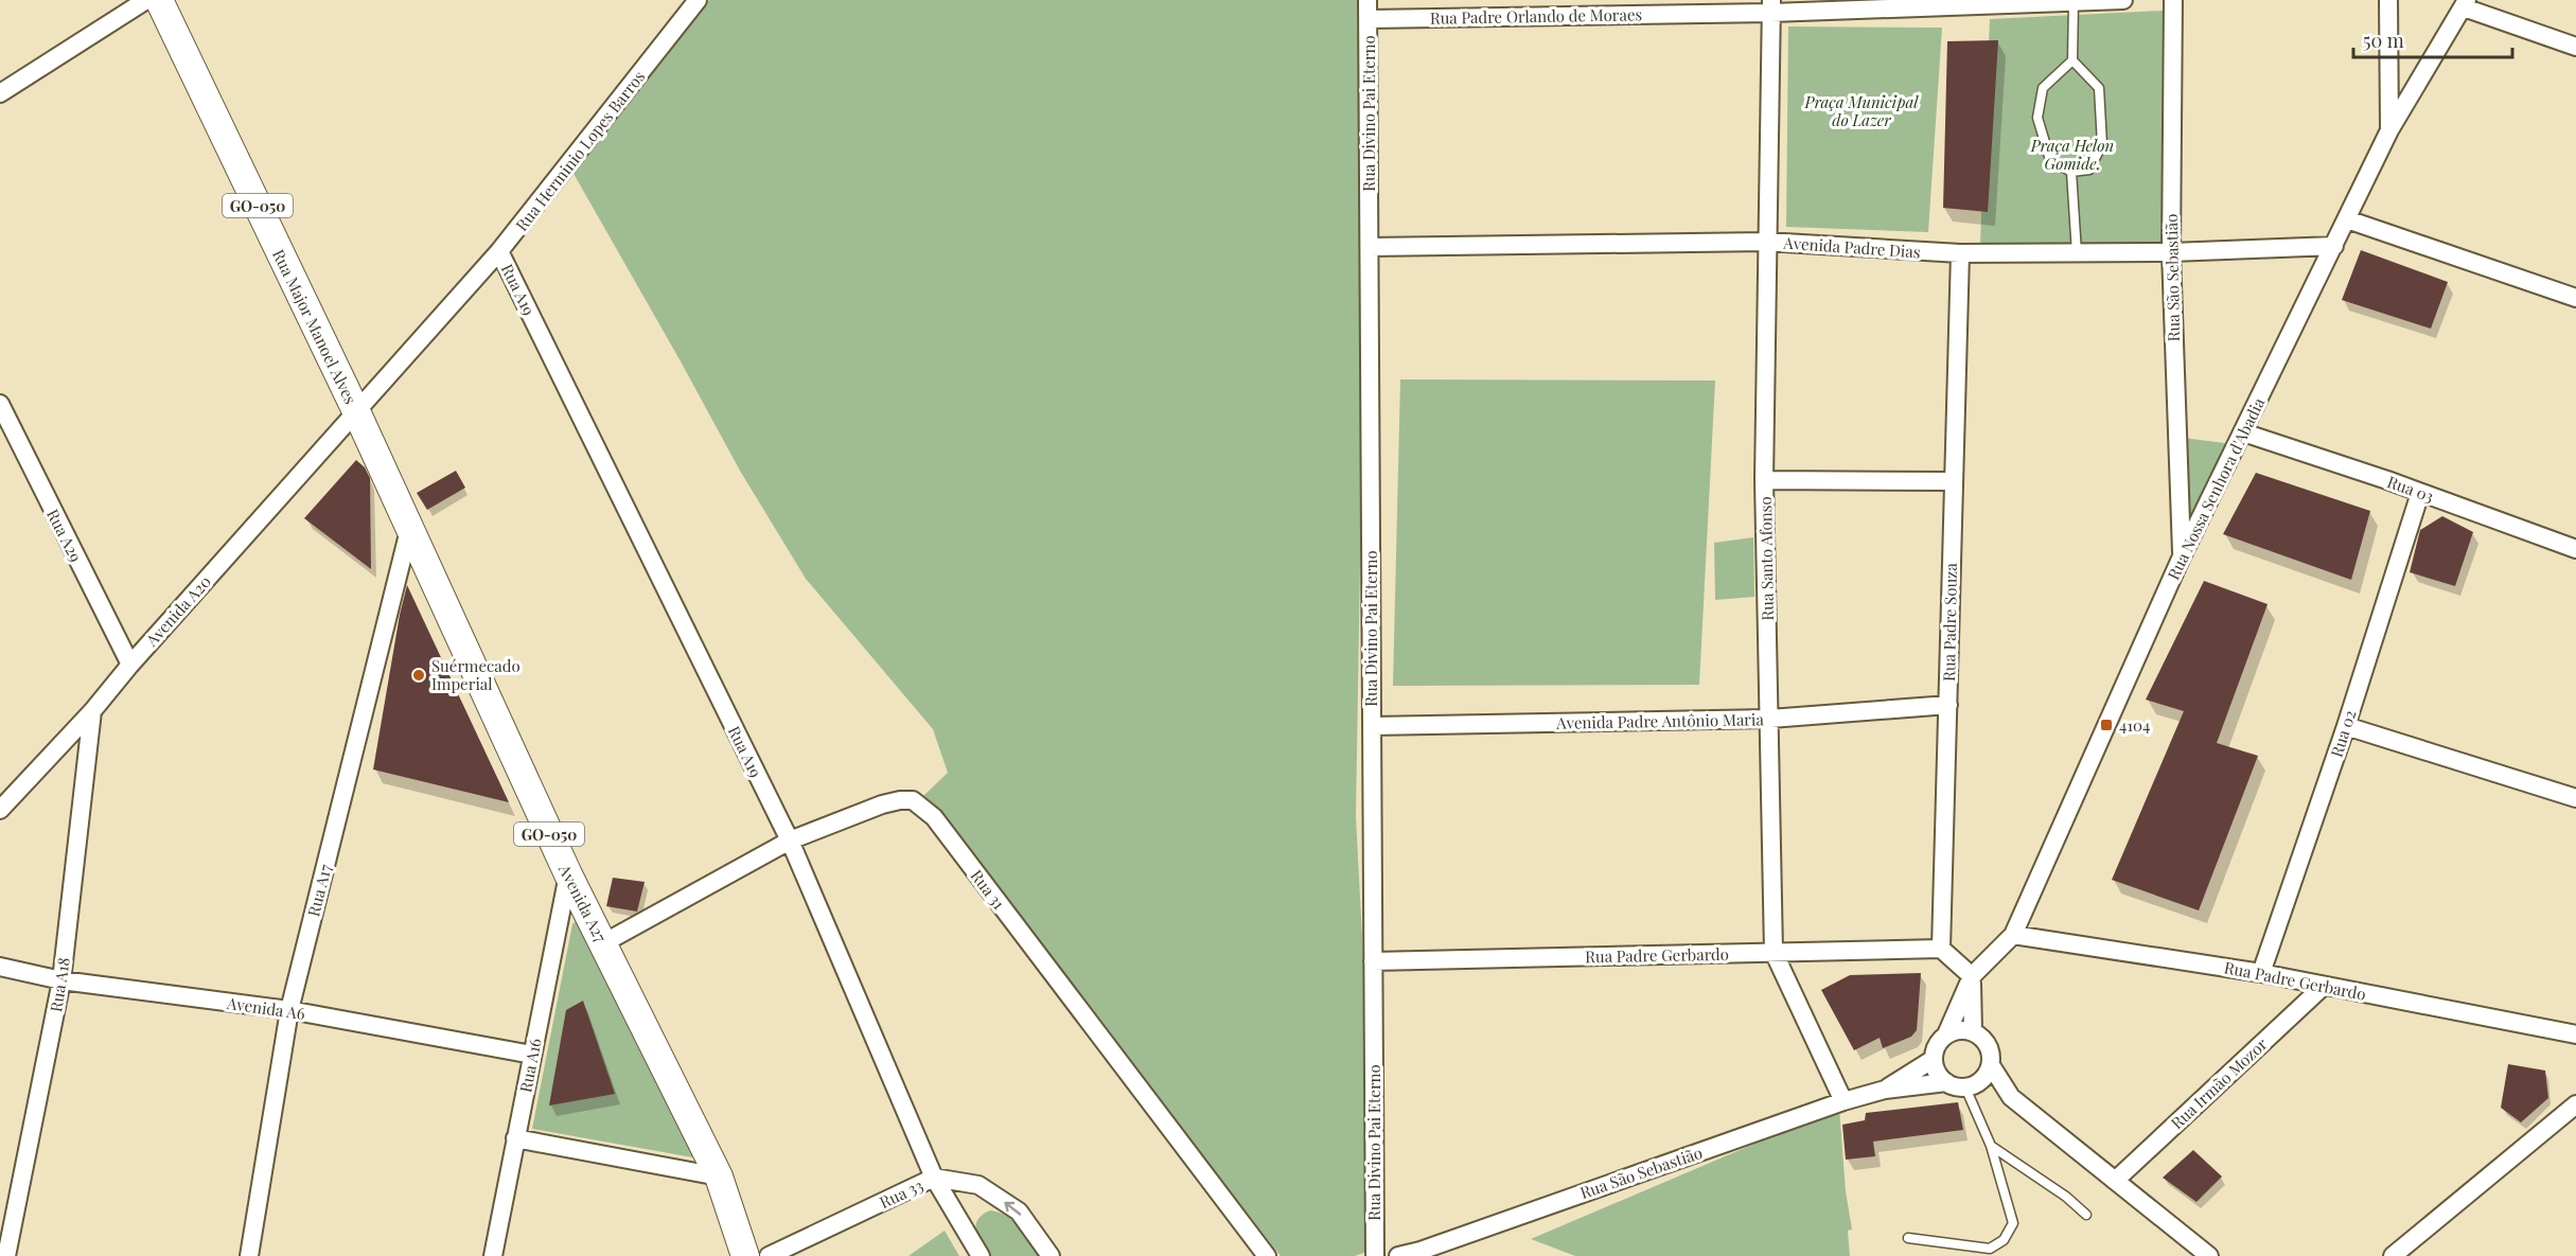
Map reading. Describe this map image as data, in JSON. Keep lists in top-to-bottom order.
{
  "streets": {
    "main road": ["GO-050", "Rua Major Manoel Alves", "Avenida A27"],
    "street": [
      "Rua Padre Orlando de Moraes",
      "Rua Divino Pai Eterno",
      "Rua Herminio Lopes Barros",
      "Avenida Padre Dias",
      "Rua São Sebastião",
      "Rua A19",
      "Rua Nossa Senhora d'Abadia",
      "Rua 03",
      "Rua A29",
      "Rua Santo Afonso",
      "Avenida A20",
      "Rua Padre Souza",
      "Avenida Padre Antônio Maria",
      "Rua 02",
      "Rua 31",
      "Rua A17",
      "Rua Padre Gerbardo",
      "Rua A18",
      "Avenida A6",
      "Rua A16",
      "Rua Irmão Mozor",
      "Rua 33"
    ]
  },
  "crossings": [
    ["Rua Padre Orlando de Moraes", "Rua Divino Pai Eterno"],
    ["Rua Padre Orlando de Moraes", "Rua Santo Afonso"],
    ["Rua Divino Pai Eterno", "Avenida Padre Dias"],
    ["Rua Divino Pai Eterno", "Avenida Padre Antônio Maria"],
    ["Rua Divino Pai Eterno", "Rua Padre Gerbardo"],
    ["Rua Herminio Lopes Barros", "Rua A19"],
    ["Rua Herminio Lopes Barros", "Rua Major Manoel Alves"],
    ["Rua Herminio Lopes Barros", "Avenida A20"],
    ["Rua Herminio Lopes Barros", "Avenida A27"],
    ["Avenida Padre Dias", "Rua São Sebastião"],
    ["Avenida Padre Dias", "Rua Nossa Senhora d'Abadia"],
    ["Avenida Padre Dias", "Rua Santo Afonso"],
    ["Avenida Padre Dias", "Rua Padre Souza"],
    ["Rua São Sebastião", "Rua Nossa Senhora d'Abadia"],
    ["Rua São Sebastião", "Rua Santo Afonso"],
    ["Rua A19", "Rua 31"],
    ["Rua A19", "Rua 33"],
    ["Rua Major Manoel Alves", "Avenida A20"],
    ["Rua Major Manoel Alves", "Avenida A27"],
    ["Rua Nossa Senhora d'Abadia", "Rua 03"],
    ["Rua Nossa Senhora d'Abadia", "Rua Padre Gerbardo"],
    ["Rua 03", "Rua 02"],
    ["Rua A29", "Avenida A20"],
    ["Rua Santo Afonso", "Avenida Padre Antônio Maria"],
    ["Rua Santo Afonso", "Rua Padre Gerbardo"],
    ["Avenida A20", "Avenida A27"],
    ["Avenida A20", "Rua A18"],
    ["Rua Padre Souza", "Avenida Padre Antônio Maria"],
    ["Rua Padre Souza", "Rua Padre Gerbardo"],
    ["Rua 02", "Rua Padre Gerbardo"],
    ["Rua 31", "Avenida A27"],
    ["Rua A17", "Avenida A27"],
    ["Rua A17", "Avenida A6"],
    ["Avenida A27", "Rua A16"],
    ["Rua Padre Gerbardo", "Rua Irmão Mozor"],
    ["Rua A18", "Avenida A6"],
    ["Avenida A6", "Rua A16"]
  ],
  "one_way": ["Rua 33"],
  "parks": ["Praça Municipal do Lazer", "Praça Helon Gomide."],
  "places": {
    "other": ["Suérmecado Imperial"],
    "transit": ["4104"]
  },
  "scale_bar": "50 m"
}
